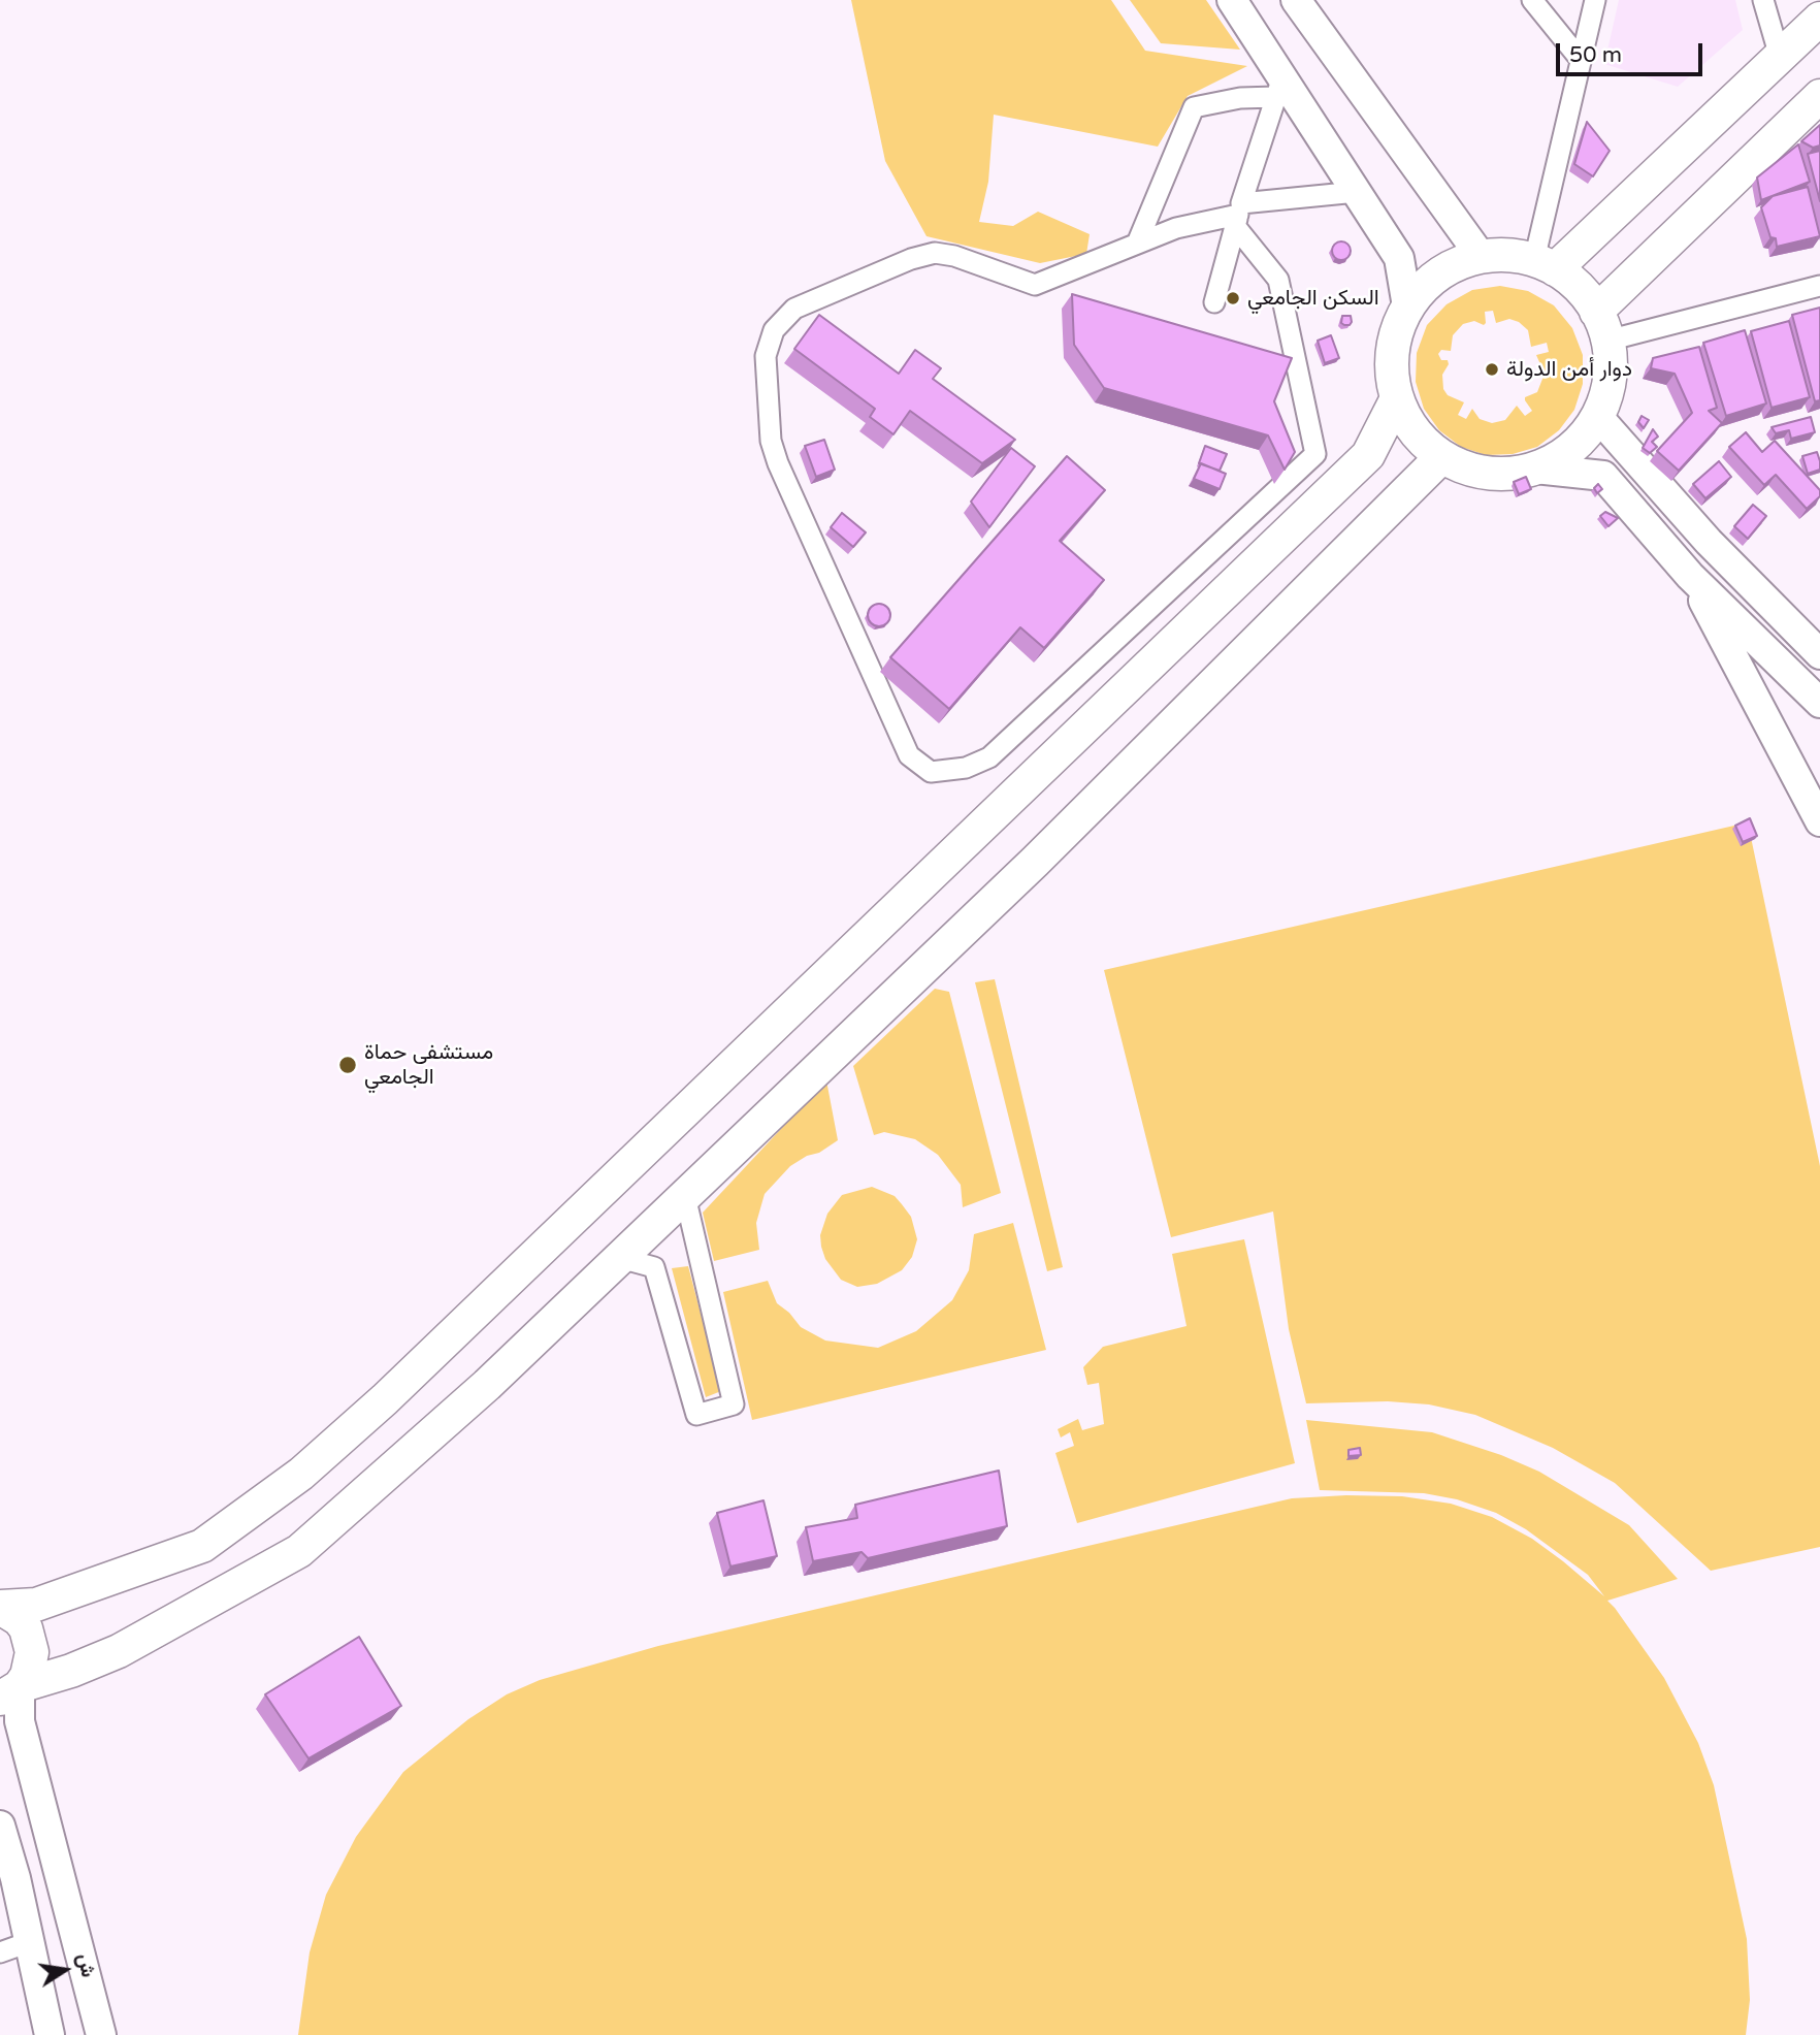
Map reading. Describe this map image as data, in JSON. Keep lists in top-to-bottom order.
{
  "places": ["السكن الجامعي", "دوار أمن الدولة", "مستشفى حماة الجامعي"],
  "scale_bar": "50 m",
  "north": "right"
}
